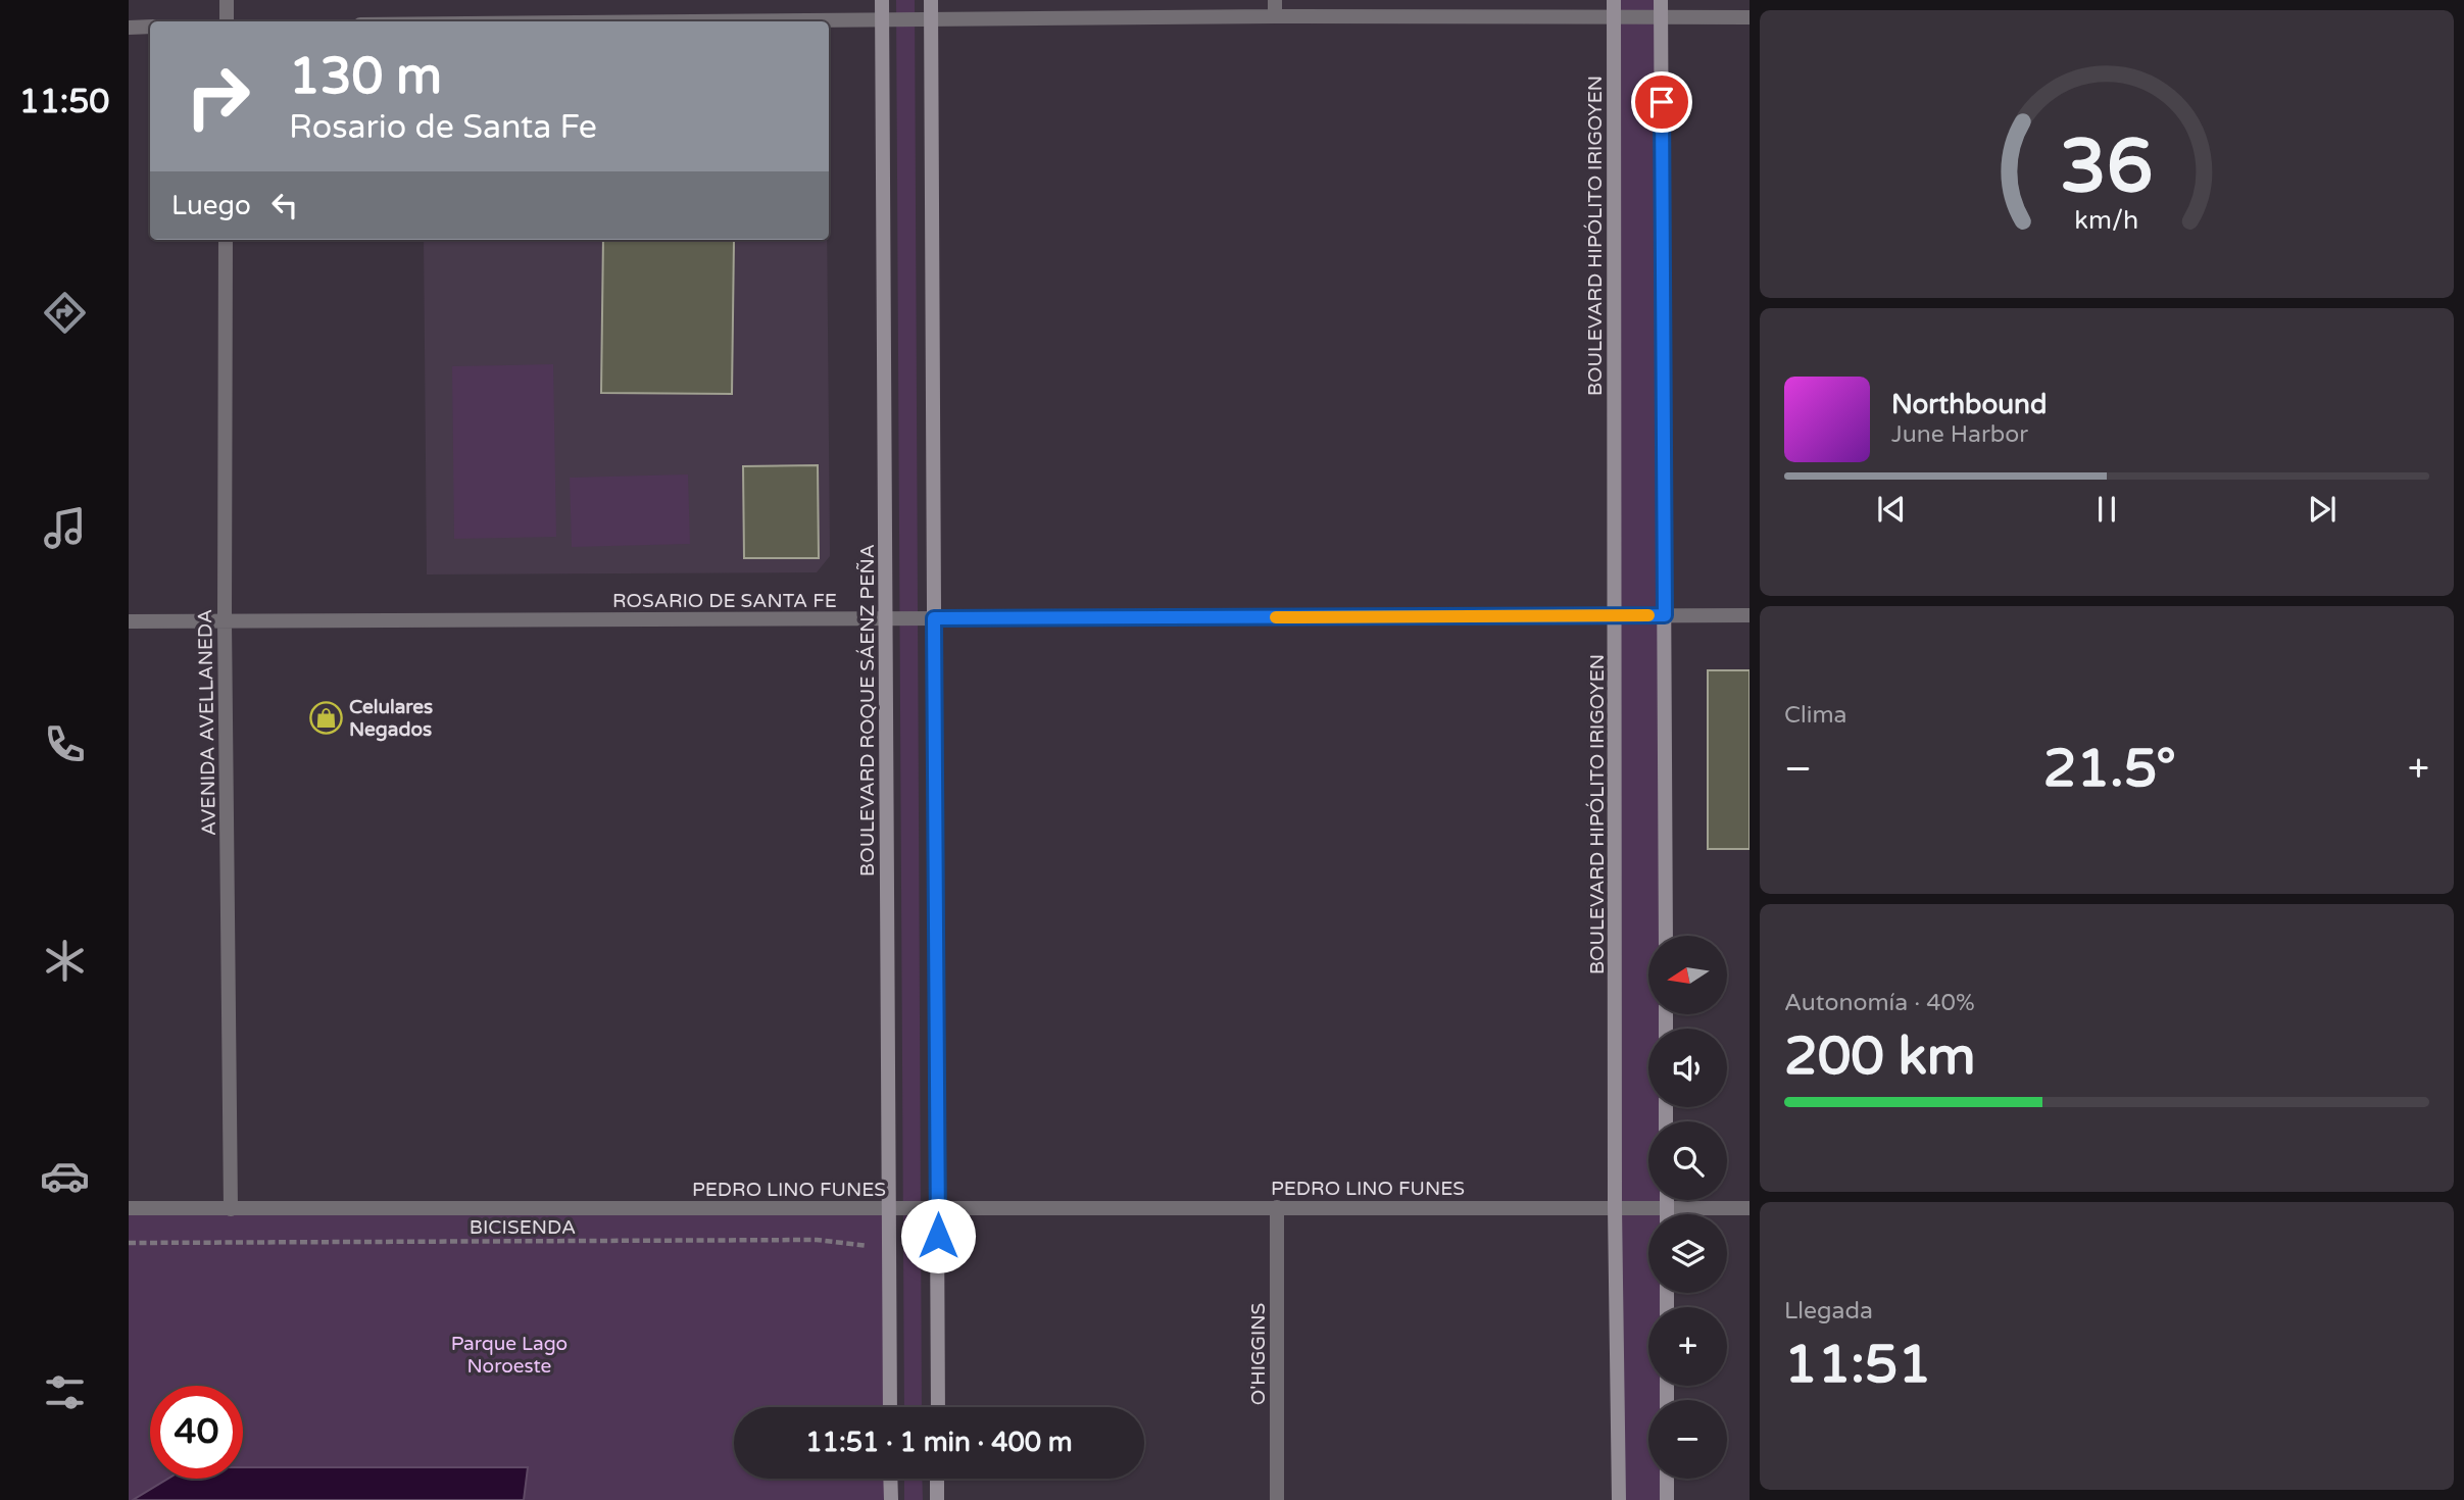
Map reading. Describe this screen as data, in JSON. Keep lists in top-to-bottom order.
{
  "streets": {
    "street": [
      "BOULEVARD HIPÓLITO IRIGOYEN",
      "ROSARIO DE SANTA FE",
      "BOULEVARD ROQUE SÁENZ PEÑA",
      "AVENIDA AVELLANEDA",
      "PEDRO LINO FUNES",
      "O'HIGGINS"
    ],
    "path": ["BICISENDA"]
  },
  "crossings": [
    ["BOULEVARD HIPÓLITO IRIGOYEN", "ROSARIO DE SANTA FE"],
    ["BOULEVARD HIPÓLITO IRIGOYEN", "PEDRO LINO FUNES"],
    ["ROSARIO DE SANTA FE", "BOULEVARD ROQUE SÁENZ PEÑA"],
    ["ROSARIO DE SANTA FE", "AVENIDA AVELLANEDA"],
    ["BOULEVARD ROQUE SÁENZ PEÑA", "PEDRO LINO FUNES"],
    ["BOULEVARD ROQUE SÁENZ PEÑA", "BICISENDA"],
    ["AVENIDA AVELLANEDA", "PEDRO LINO FUNES"],
    ["PEDRO LINO FUNES", "O'HIGGINS"]
  ],
  "parks": ["Parque Lago Noroeste"],
  "places": {
    "shop": ["Celulares Negados"]
  },
  "north": "left",
  "page": {
    "tabs": "11:50",
    "turn": ["130 m", "Rosario de Santa Fe"],
    "then": "Luego",
    "song": ["Northbound", "June Harbor"],
    "tile": [
      "Clima",
      ["Autonomía · 40%", "200 km"],
      ["Llegada", "11:51"]
    ],
    "heat": ["−", "21.5°", "+"],
    "map_buttons": ["+", "−"],
    "limit": "40",
    "trip": "11:51 · 1 min · 400 m",
    "gauge": ["36", "km/h"]
  }
}
